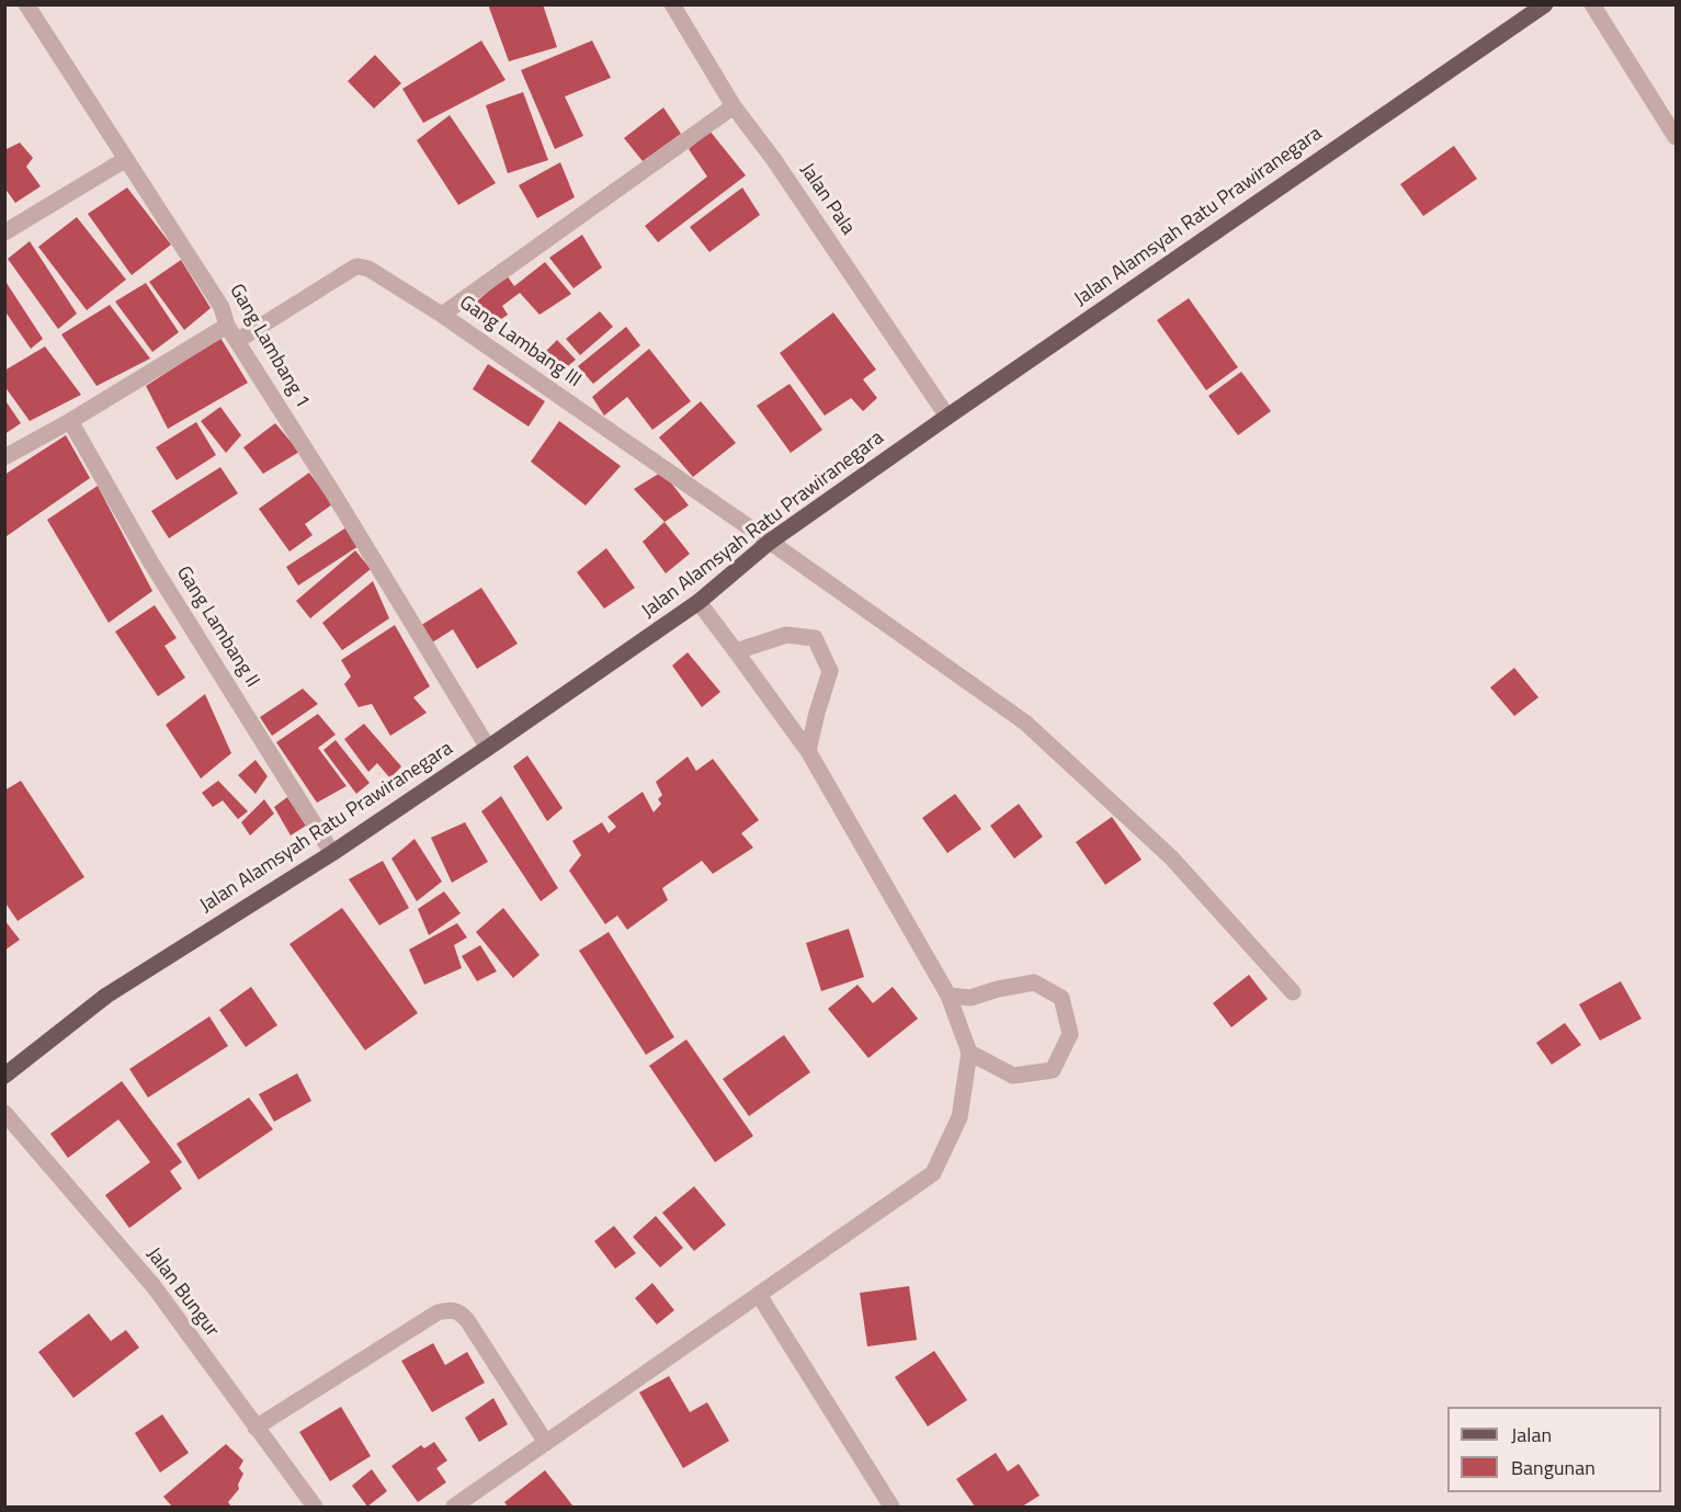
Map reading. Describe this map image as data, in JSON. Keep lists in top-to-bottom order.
{
  "streets": {
    "main road": ["Jalan Alamsyah Ratu Prawiranegara"],
    "street": [
      "Jalan Pala",
      "Gang Lambang III",
      "Gang Lambang 1",
      "Gang Lambang II",
      "Jalan Bungur"
    ]
  },
  "crossings": [
    ["Jalan Pala", "Jalan Alamsyah Ratu Prawiranegara"],
    ["Jalan Alamsyah Ratu Prawiranegara", "Gang Lambang III"],
    ["Jalan Alamsyah Ratu Prawiranegara", "Gang Lambang 1"],
    ["Jalan Alamsyah Ratu Prawiranegara", "Gang Lambang II"],
    ["Gang Lambang III", "Gang Lambang 1"]
  ],
  "legend": ["Jalan", "Bangunan"]
}
